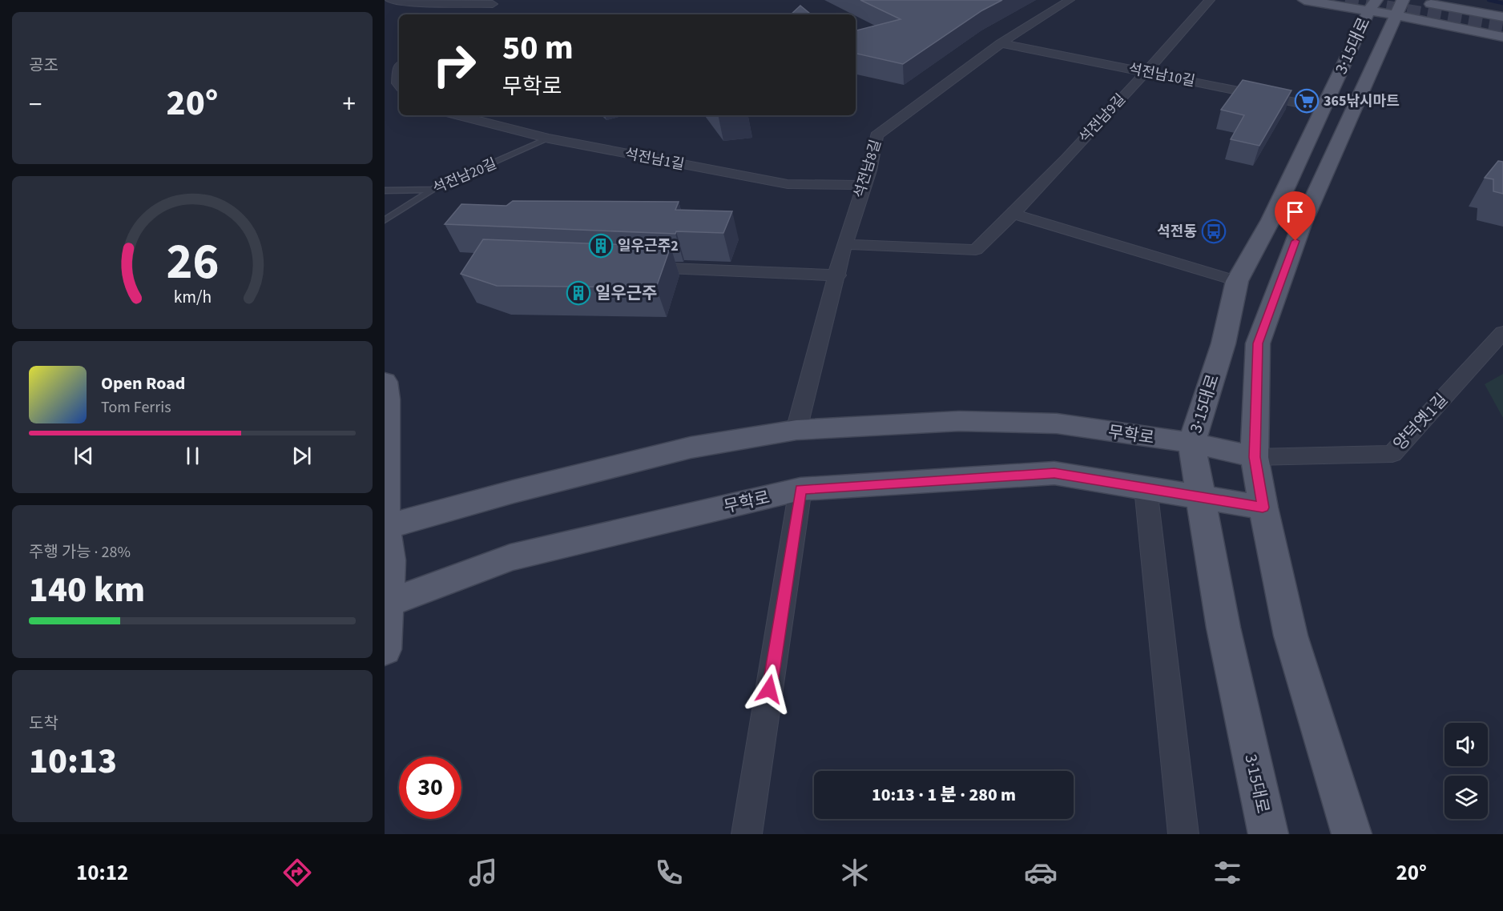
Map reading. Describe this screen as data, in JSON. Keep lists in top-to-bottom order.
{
  "streets": {
    "main road": ["3·15대로", "무학로"],
    "street": [
      "석전남10길",
      "석전남9길",
      "석전남1길",
      "석전남8길",
      "양덕옛1길"
    ],
    "lane": ["석전남20길"]
  },
  "crossings": [
    ["3·15대로", "석전남10길"],
    ["3·15대로", "양덕옛1길"],
    ["3·15대로", "무학로"],
    ["석전남10길", "석전남9길"],
    ["석전남10길", "석전남8길"],
    ["석전남9길", "석전남8길"],
    ["석전남1길", "석전남8길"],
    ["석전남1길", "석전남20길"],
    ["석전남8길", "무학로"],
    ["양덕옛1길", "무학로"]
  ],
  "places": {
    "supermarket": ["365낚시마트"],
    "bus stop": ["석전동"],
    "building": ["일우근주2", "일우근주"]
  },
  "page": {
    "tile": [
      "공조",
      ["주행 가능 · 28%", "140 km"],
      ["도착", "10:13"]
    ],
    "turn": ["50 m", "무학로"],
    "heat": ["−", "20°", "+"],
    "song": ["Open Road", "Tom Ferris"],
    "limit": "30",
    "trip": "10:13 · 1 분 · 280 m",
    "tabs": ["10:12", "20°"],
    "gauge": ["26", "km/h"]
  }
}
